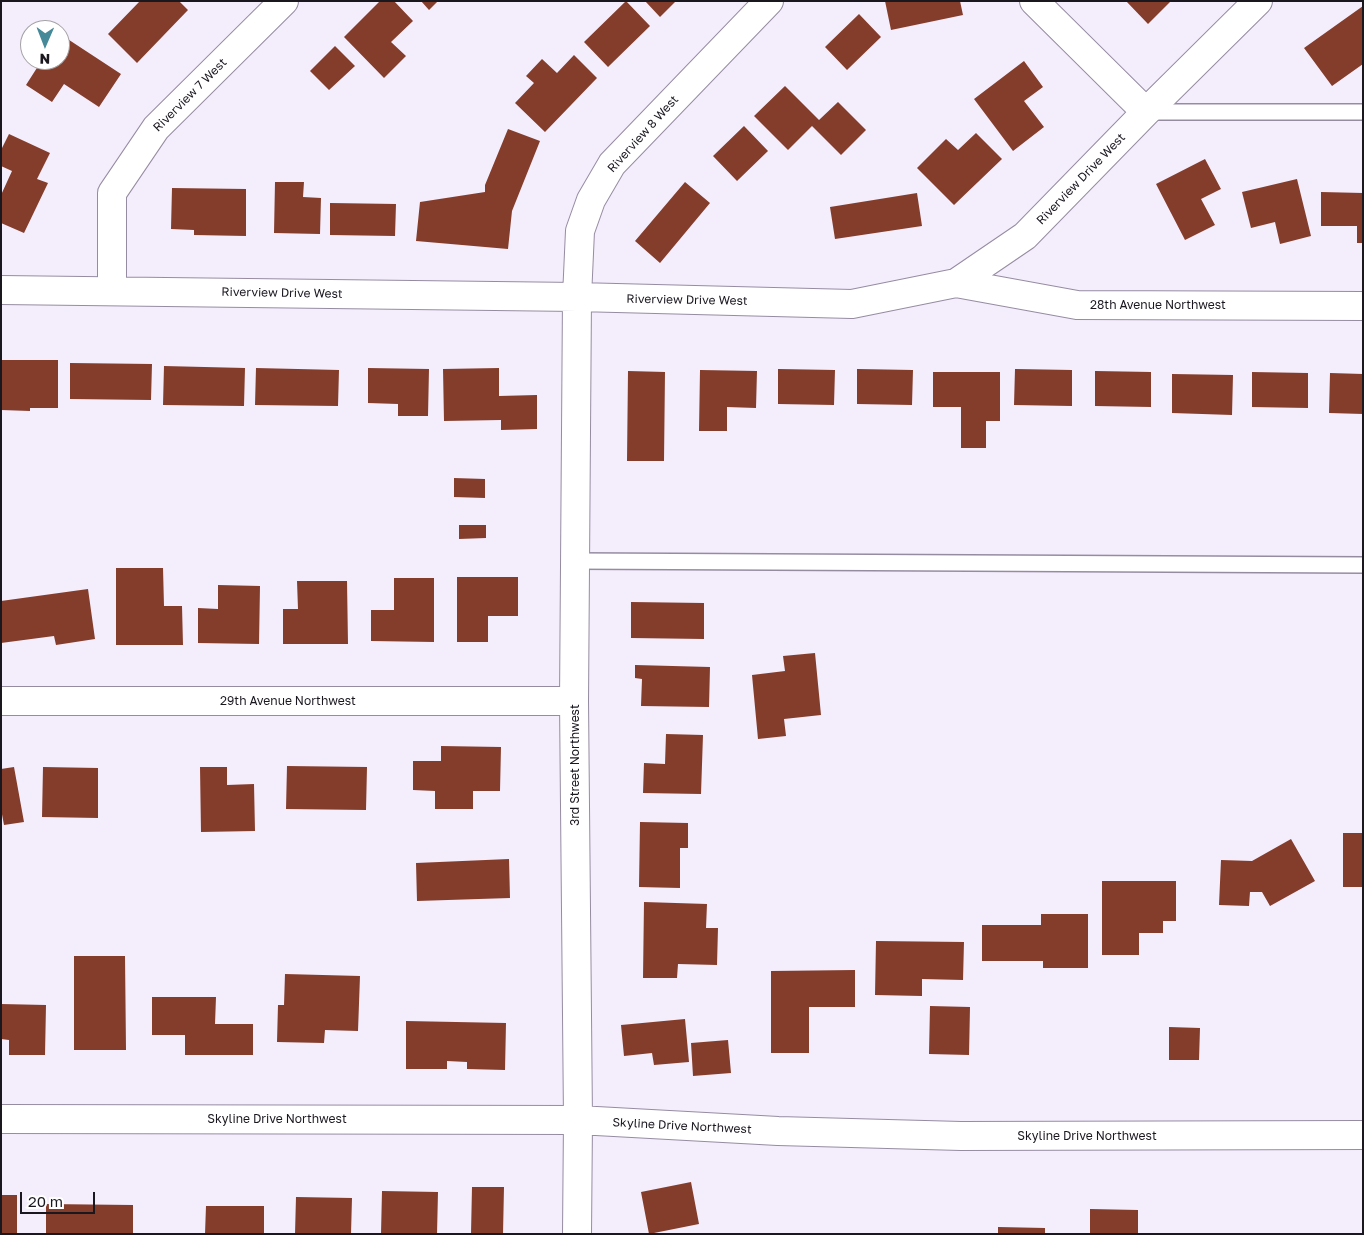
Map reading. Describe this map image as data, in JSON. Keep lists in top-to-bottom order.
{
  "streets": {
    "street": [
      "Riverview 7 West",
      "Riverview 8 West",
      "Riverview Drive West",
      "28th Avenue Northwest",
      "29th Avenue Northwest",
      "3rd Street Northwest",
      "Skyline Drive Northwest"
    ]
  },
  "crossings": [
    ["Riverview 7 West", "Riverview Drive West"],
    ["Riverview 8 West", "Riverview Drive West"],
    ["Riverview 8 West", "3rd Street Northwest"],
    ["Riverview Drive West", "28th Avenue Northwest"],
    ["Riverview Drive West", "3rd Street Northwest"],
    ["29th Avenue Northwest", "3rd Street Northwest"],
    ["3rd Street Northwest", "Skyline Drive Northwest"]
  ],
  "scale_bar": "20 m",
  "north": "bottom"
}
